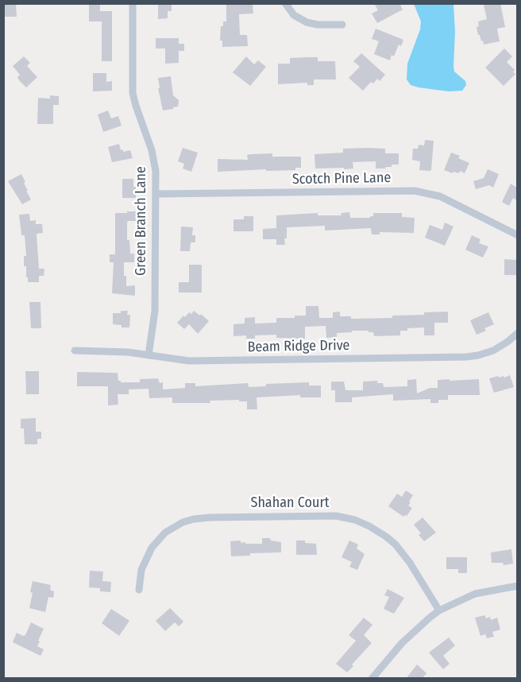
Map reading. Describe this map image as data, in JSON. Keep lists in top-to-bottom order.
{
  "streets": {
    "street": [
      "Scotch Pine Lane",
      "Green Branch Lane",
      "Beam Ridge Drive",
      "Shahan Court"
    ]
  },
  "crossings": [
    ["Scotch Pine Lane", "Green Branch Lane"],
    ["Green Branch Lane", "Beam Ridge Drive"]
  ]
}
